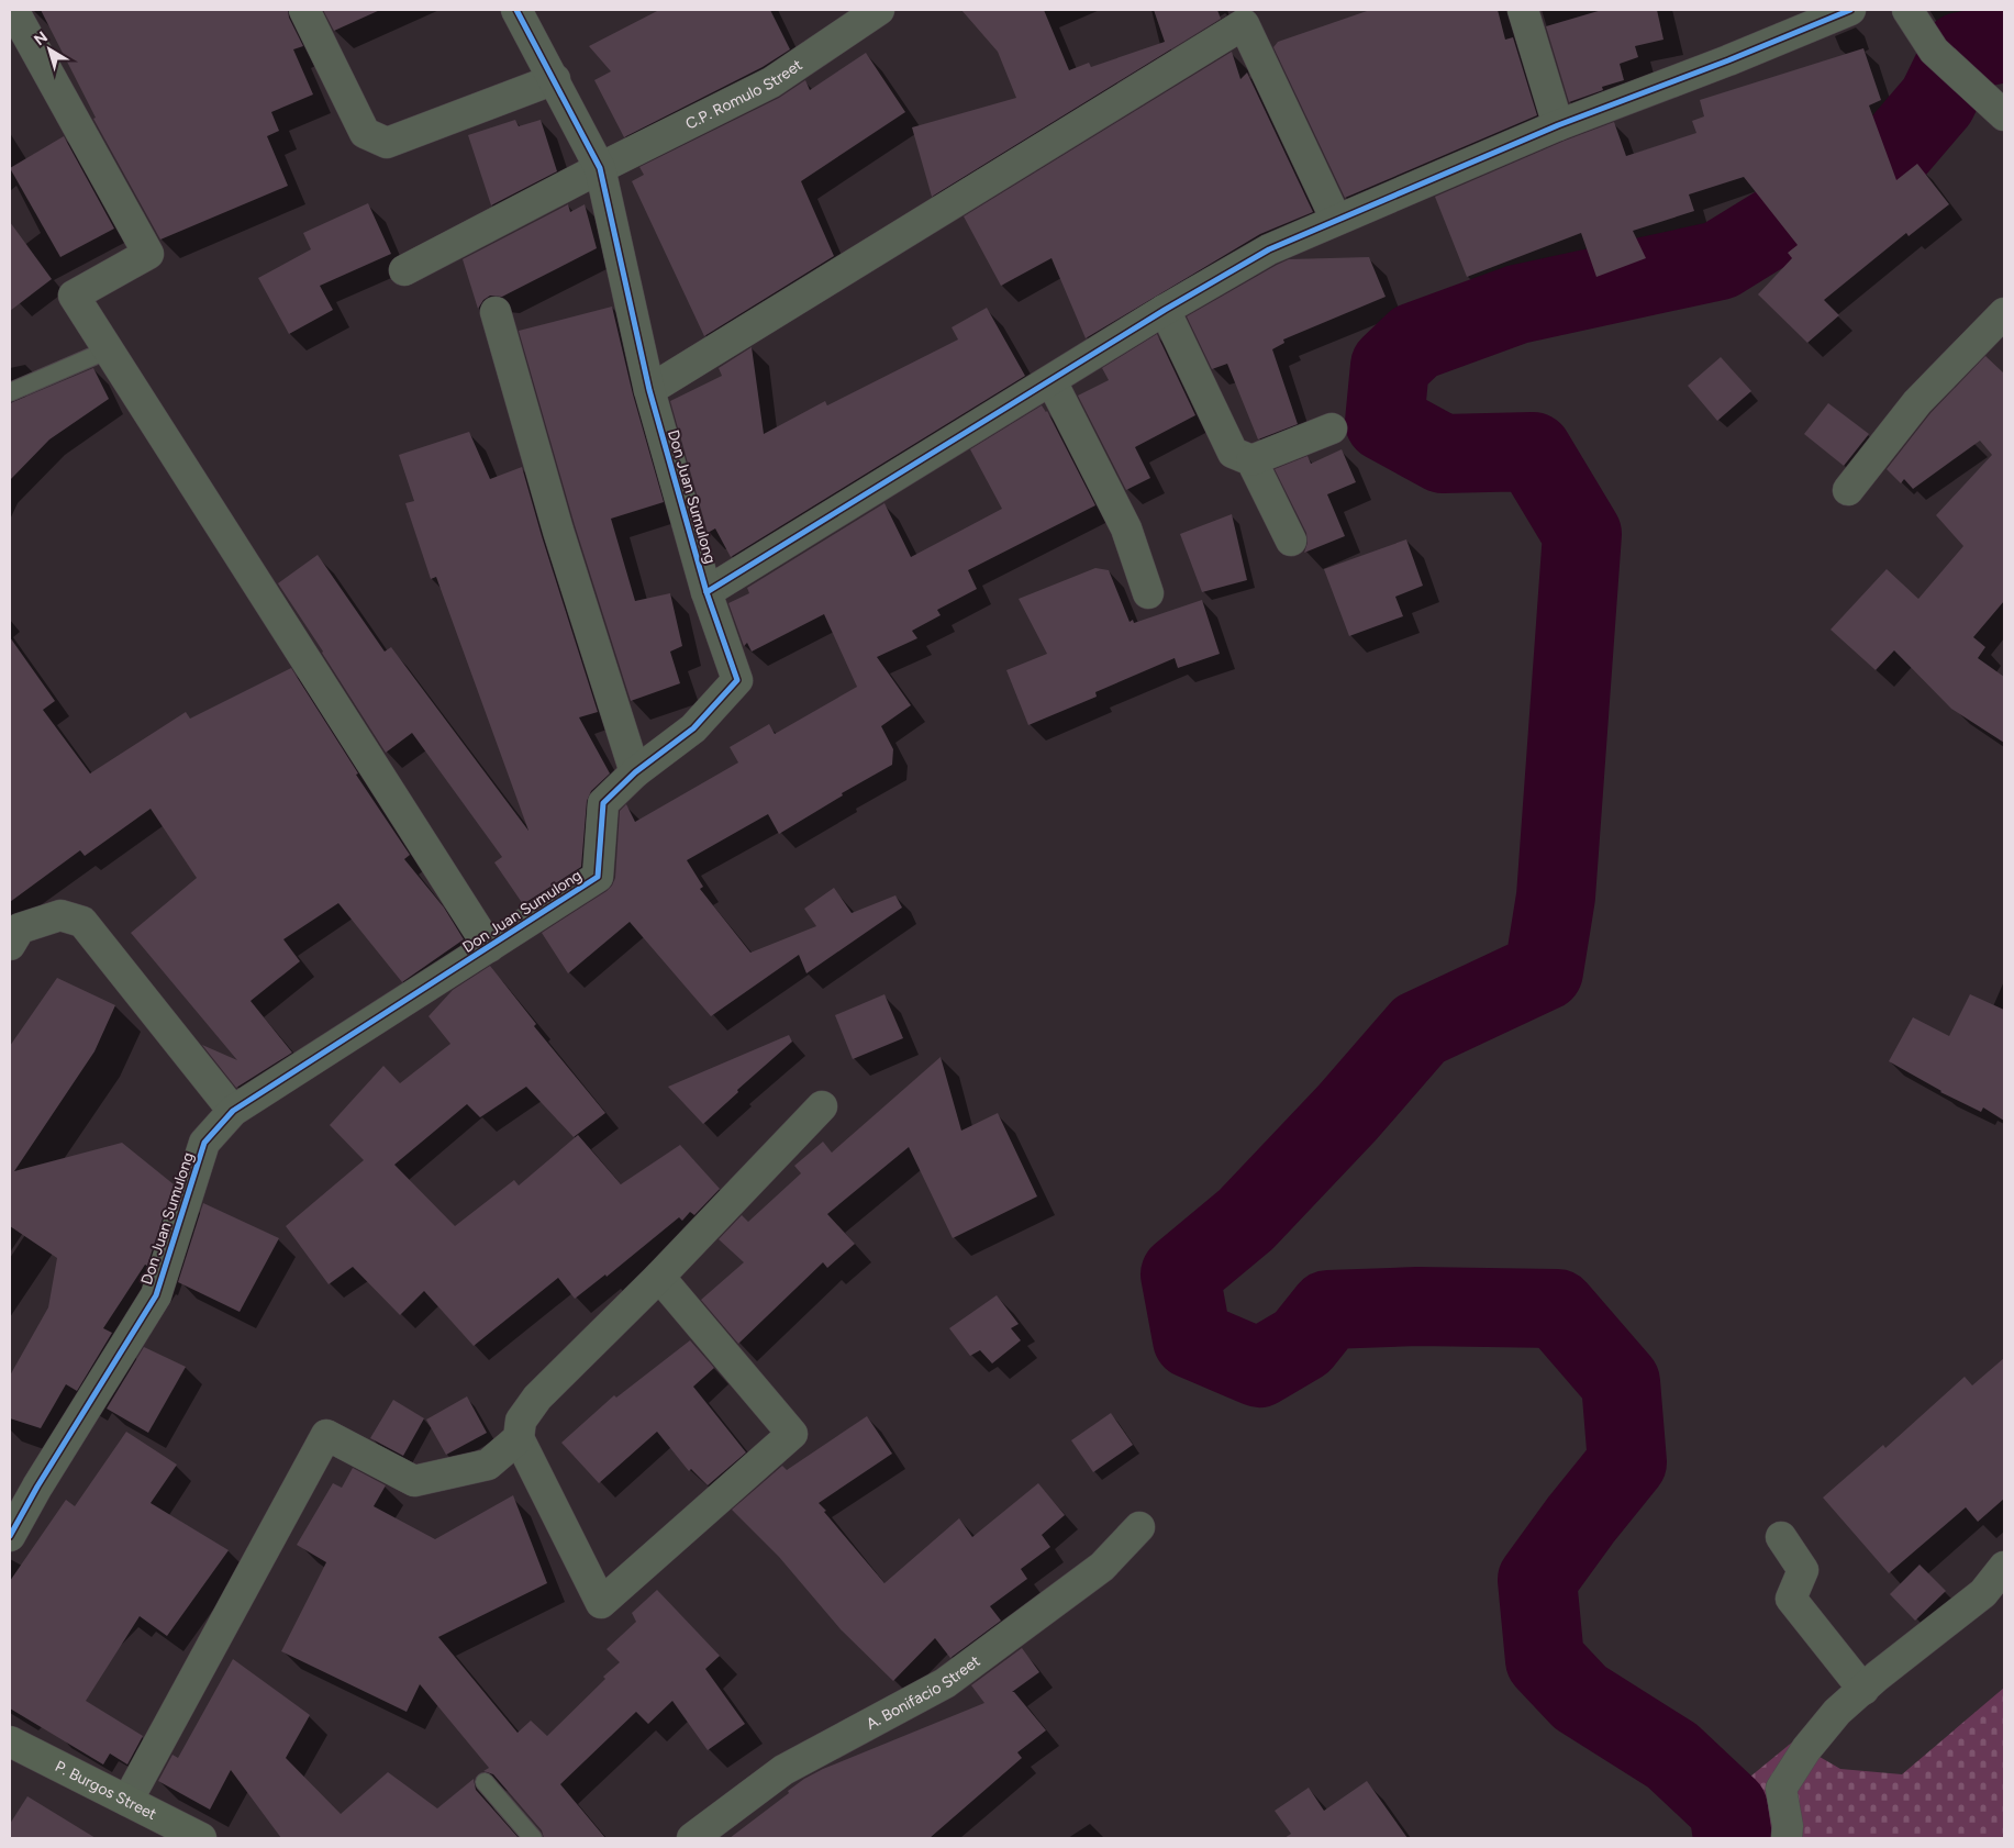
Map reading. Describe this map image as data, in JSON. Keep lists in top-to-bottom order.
{
  "streets": {
    "street": [
      "C.P. Romulo Street",
      "Don Juan Sumulong",
      "A. Bonifacio Street",
      "P. Burgos Street"
    ]
  },
  "crossings": [
    ["C.P. Romulo Street", "Don Juan Sumulong"]
  ],
  "north": "top left"
}
